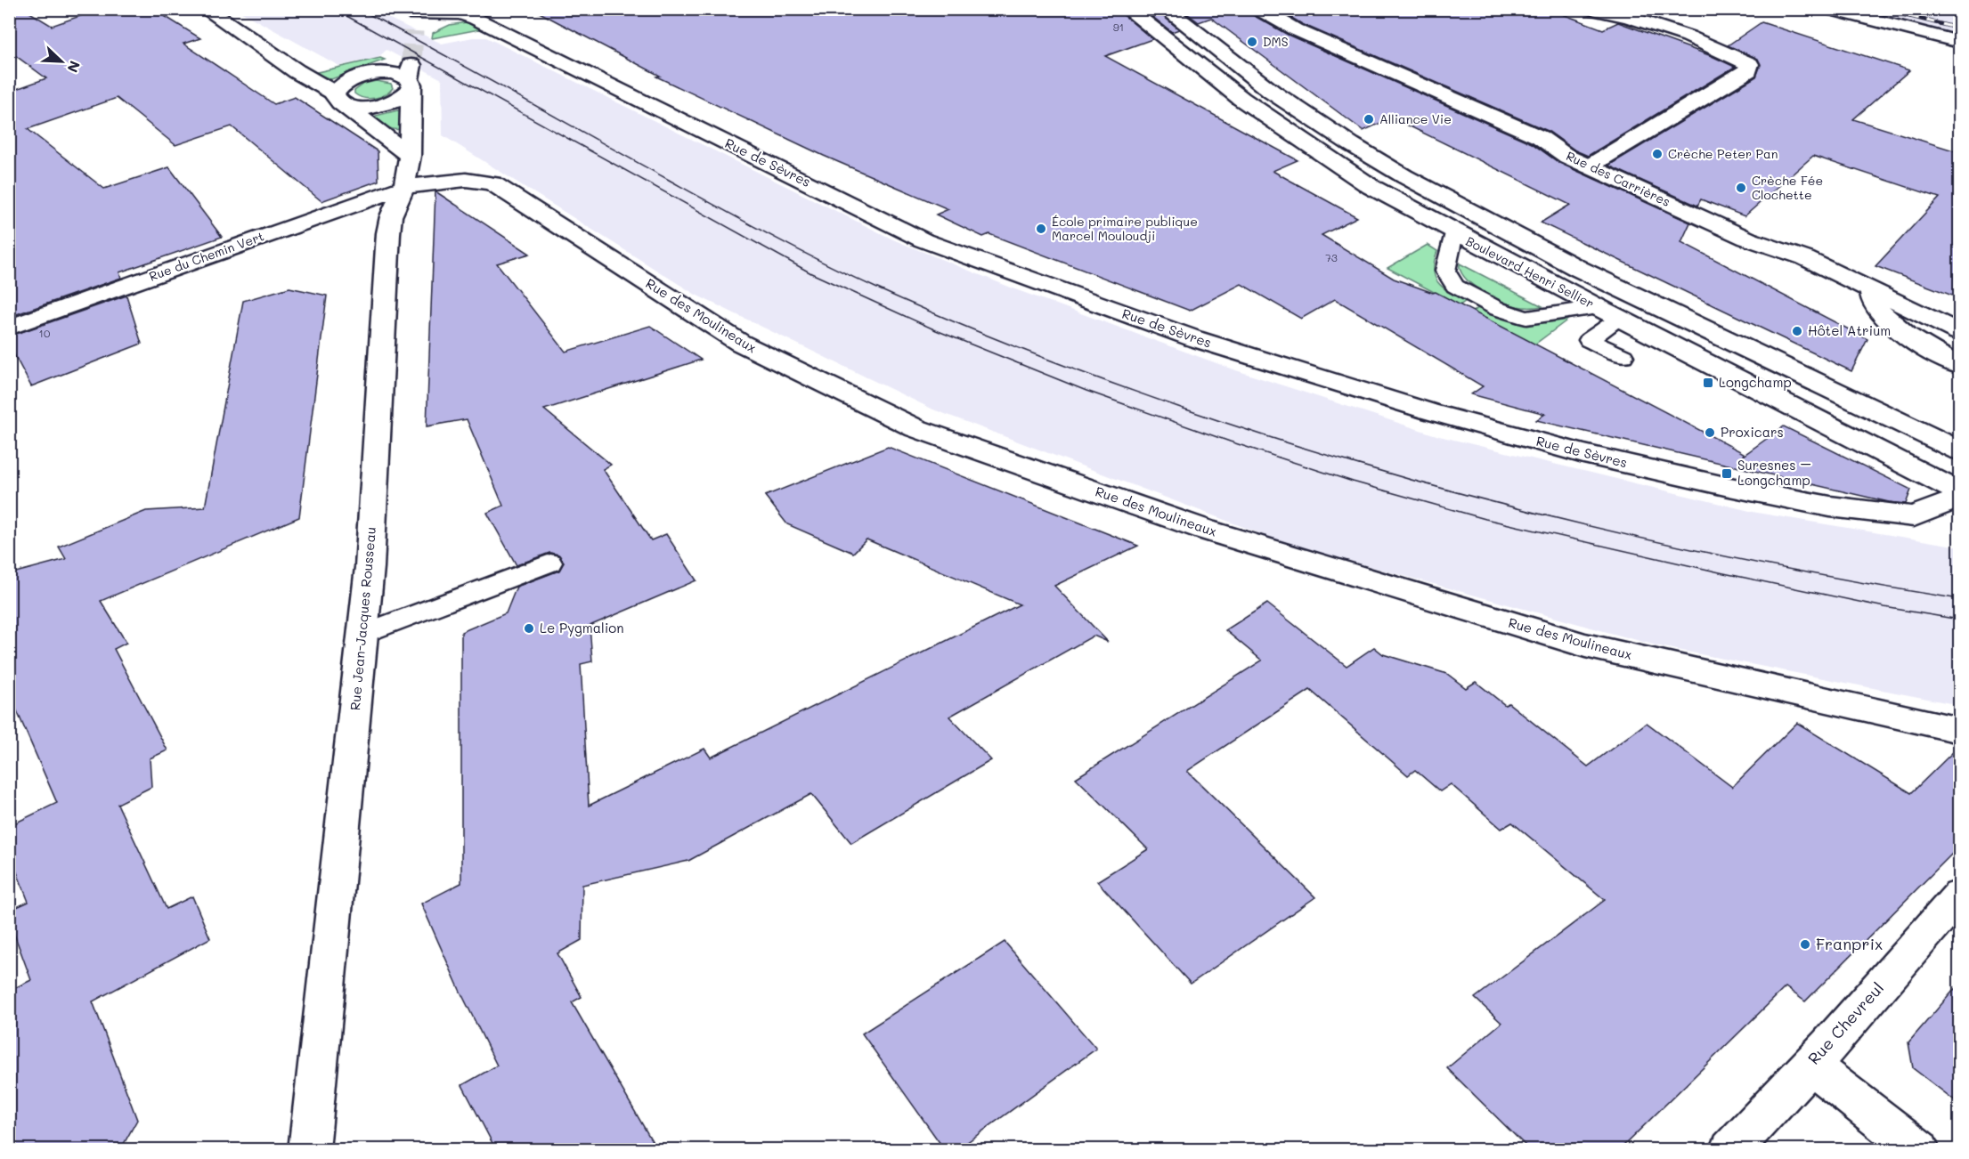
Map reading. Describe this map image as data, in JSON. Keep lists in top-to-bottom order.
{
  "streets": {
    "street": [
      "Rue de Sèvres",
      "Rue des Carrières",
      "Rue du Chemin Vert",
      "Boulevard Henri Sellier",
      "Rue des Moulineaux",
      "Rue Jean-Jacques Rousseau",
      "Rue Chevreul"
    ]
  },
  "crossings": [
    ["Rue du Chemin Vert", "Rue des Moulineaux"],
    ["Rue du Chemin Vert", "Rue Jean-Jacques Rousseau"],
    ["Rue des Moulineaux", "Rue Jean-Jacques Rousseau"]
  ],
  "places": {
    "other": [
      "DMS",
      "Alliance Vie",
      "Crèche Peter Pan",
      "Crèche Fée Clochette",
      "École primaire publique Marcel Mouloudji",
      "Hôtel Atrium",
      "Proxicars",
      "Le Pygmalion",
      "Franprix"
    ],
    "transit": ["Longchamp", "Suresnes – Longchamp"]
  },
  "house_numbers": ["91", "73", "10"],
  "north": "bottom right"
}
